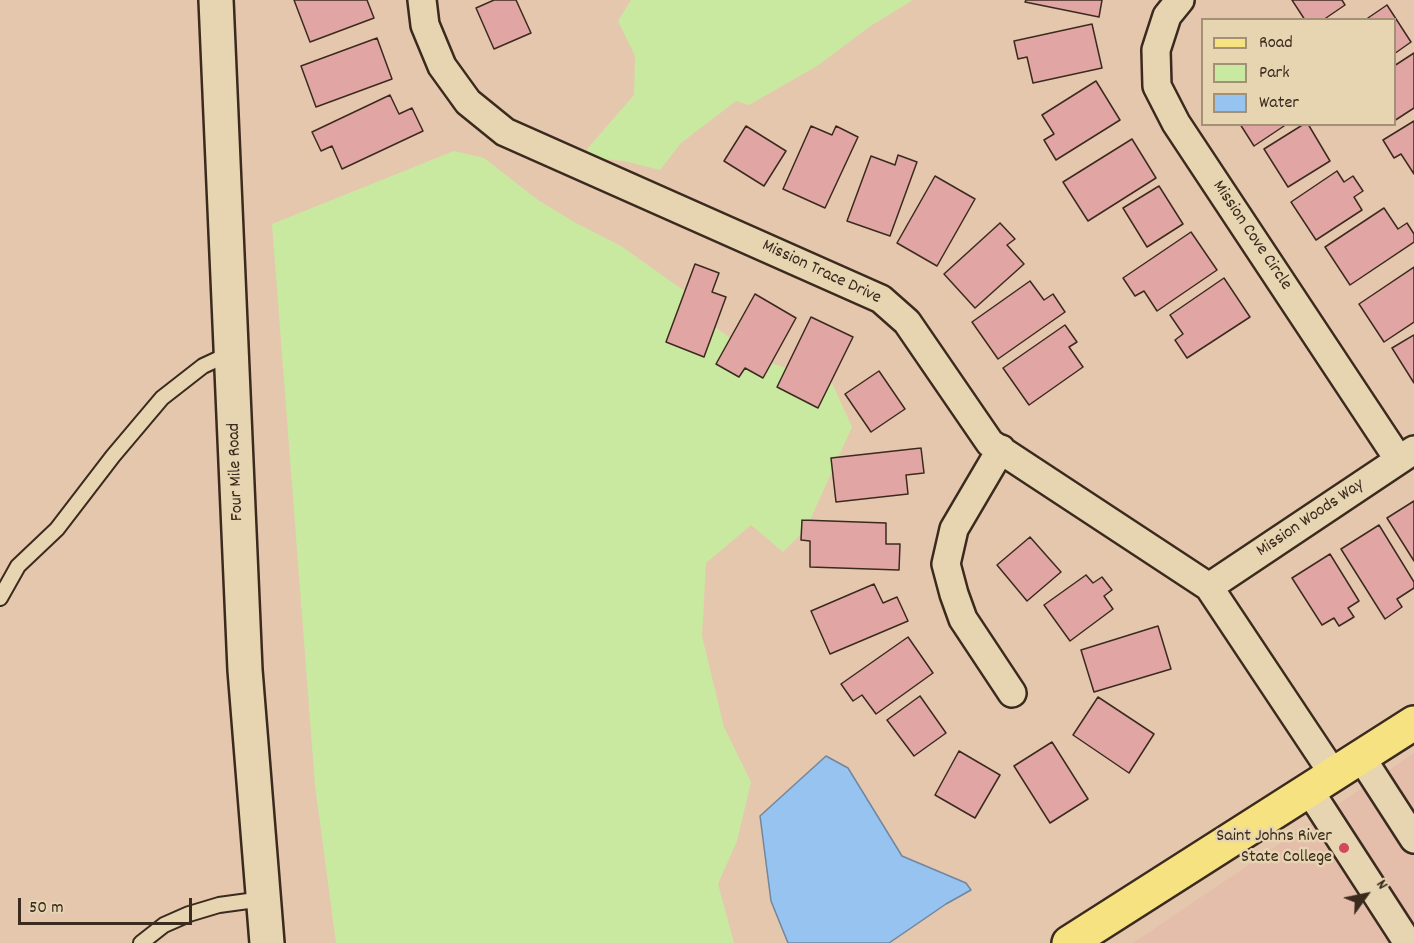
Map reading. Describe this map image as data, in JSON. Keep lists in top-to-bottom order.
{
  "streets": {
    "main road": ["Four Mile Road"],
    "street": ["Mission Cove Circle", "Mission Trace Drive", "Mission Woods Way"]
  },
  "crossings": [
    ["Mission Cove Circle", "Mission Woods Way"],
    ["Mission Trace Drive", "Mission Woods Way"]
  ],
  "places": ["Saint Johns River State College"],
  "legend": ["Road", "Park", "Water"],
  "scale_bar": "50 m",
  "north": "top right"
}
